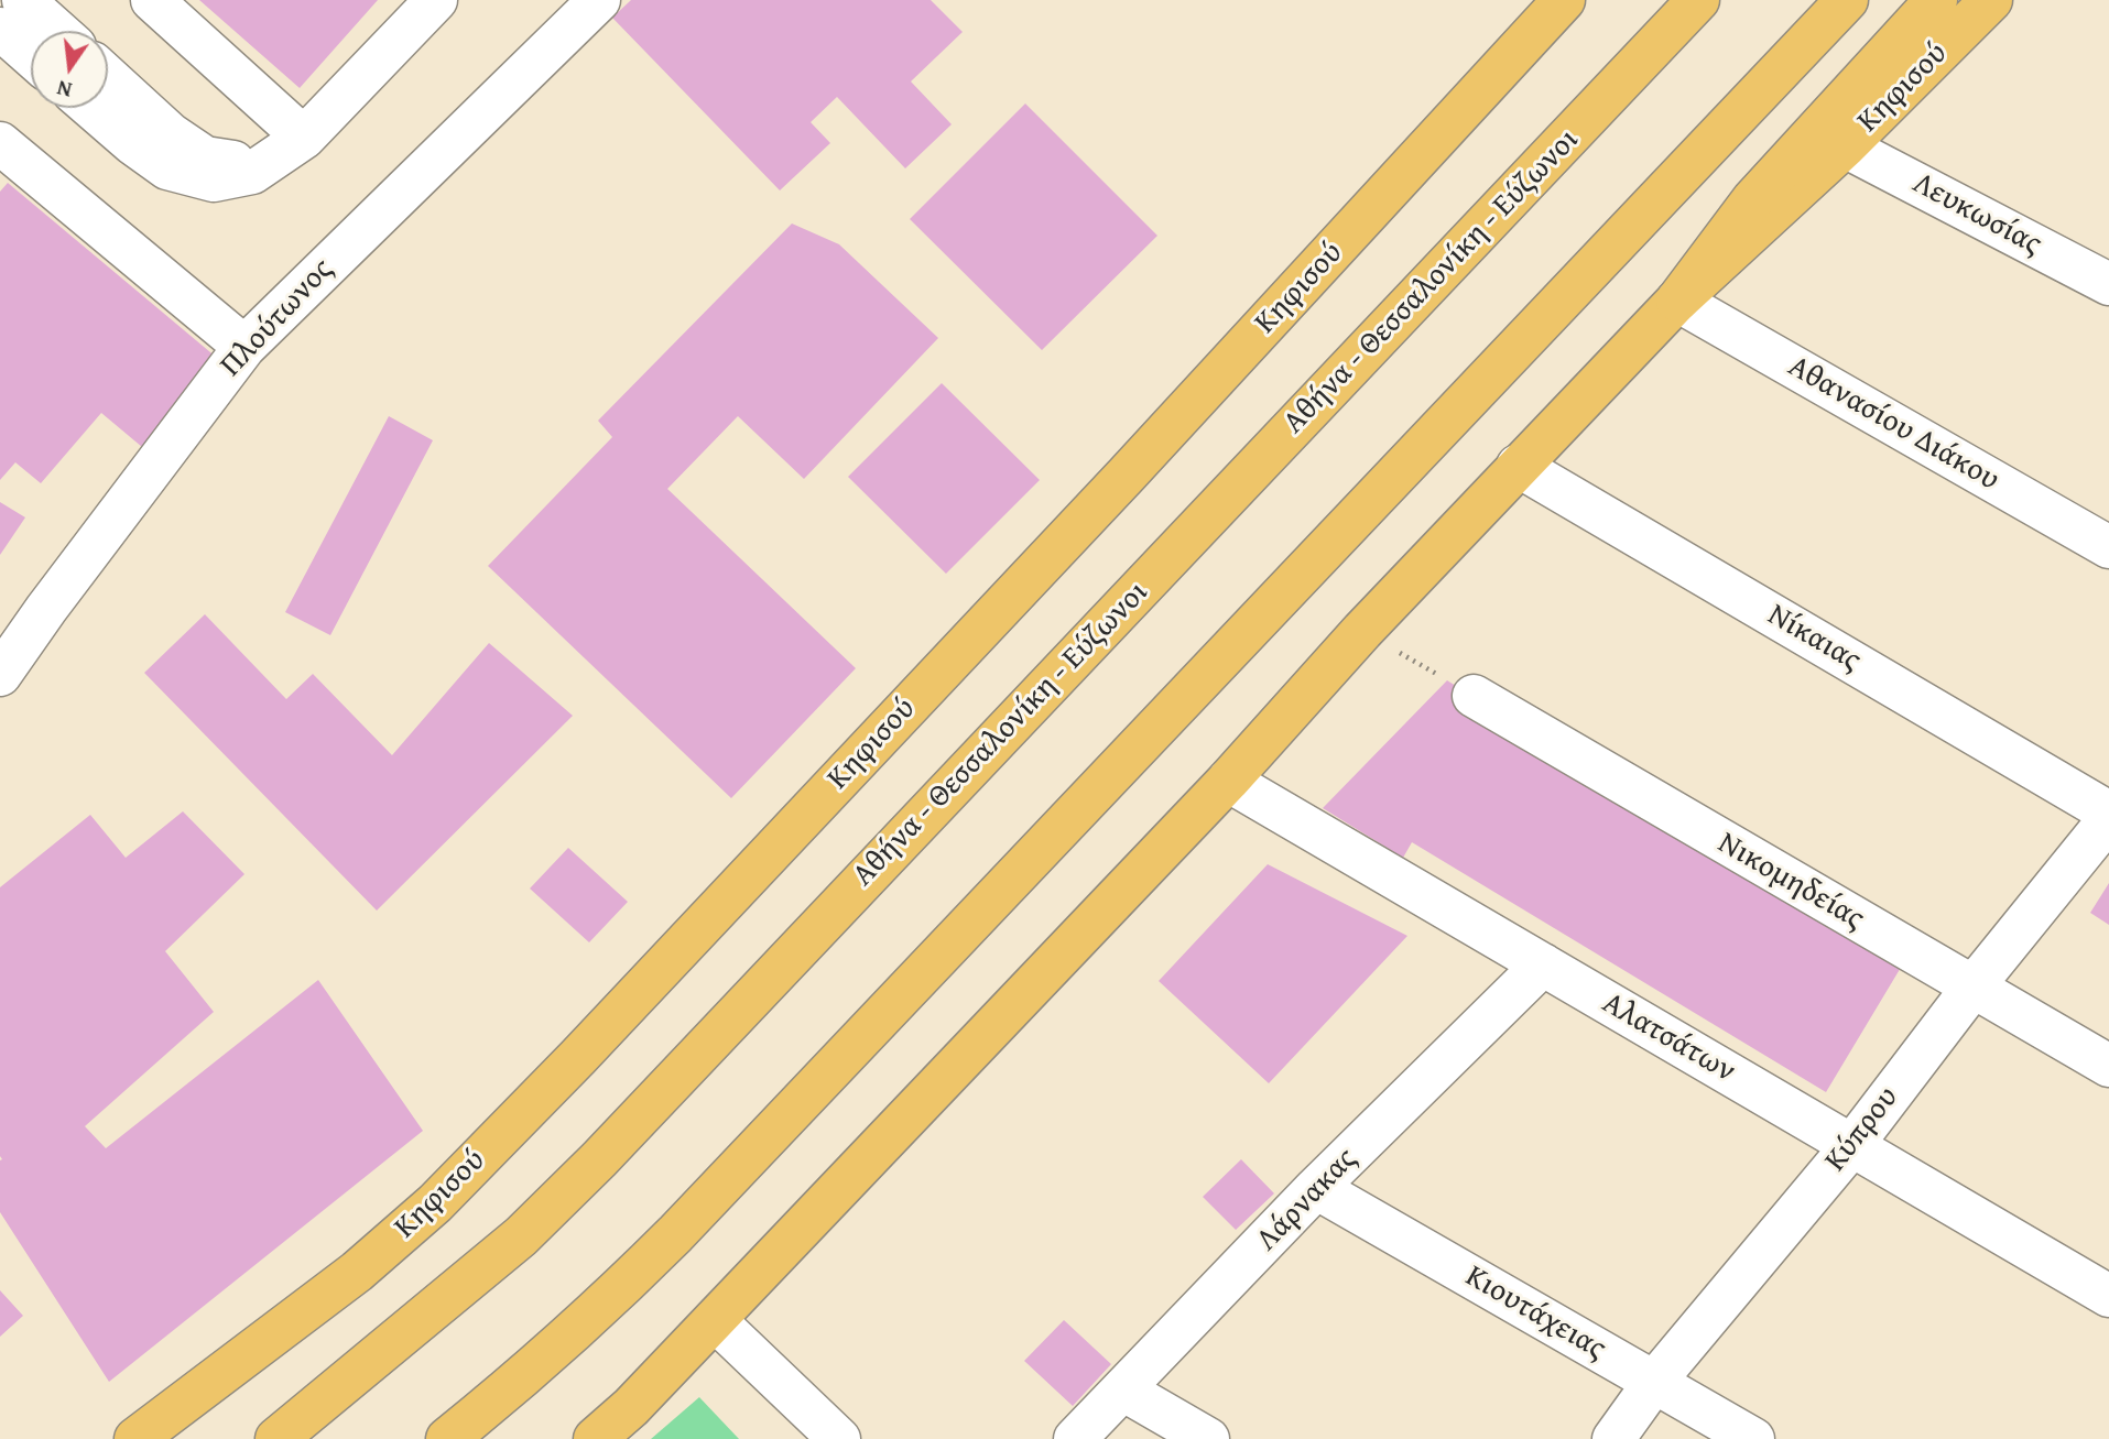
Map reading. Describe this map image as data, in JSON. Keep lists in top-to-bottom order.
{
  "streets": {
    "main road": ["Κηφισού", "Αθήνα - Θεσσαλονίκη - Εύζωνοι"],
    "street": [
      "Λευκωσίας",
      "Πλούτωνος",
      "Αθανασίου Διάκου",
      "Νίκαιας",
      "Νικομηδείας",
      "Αλατσάτων",
      "Κύπρου",
      "Λάρνακας",
      "Κιουτάχειας"
    ]
  },
  "crossings": [
    ["Κηφισού", "Λευκωσίας"],
    ["Κηφισού", "Αθανασίου Διάκου"],
    ["Κηφισού", "Νίκαιας"],
    ["Κηφισού", "Αλατσάτων"],
    ["Νικομηδείας", "Κύπρου"],
    ["Αλατσάτων", "Κύπρου"],
    ["Αλατσάτων", "Λάρνακας"],
    ["Κύπρου", "Κιουτάχειας"],
    ["Λάρνακας", "Κιουτάχειας"]
  ],
  "north": "bottom"
}
